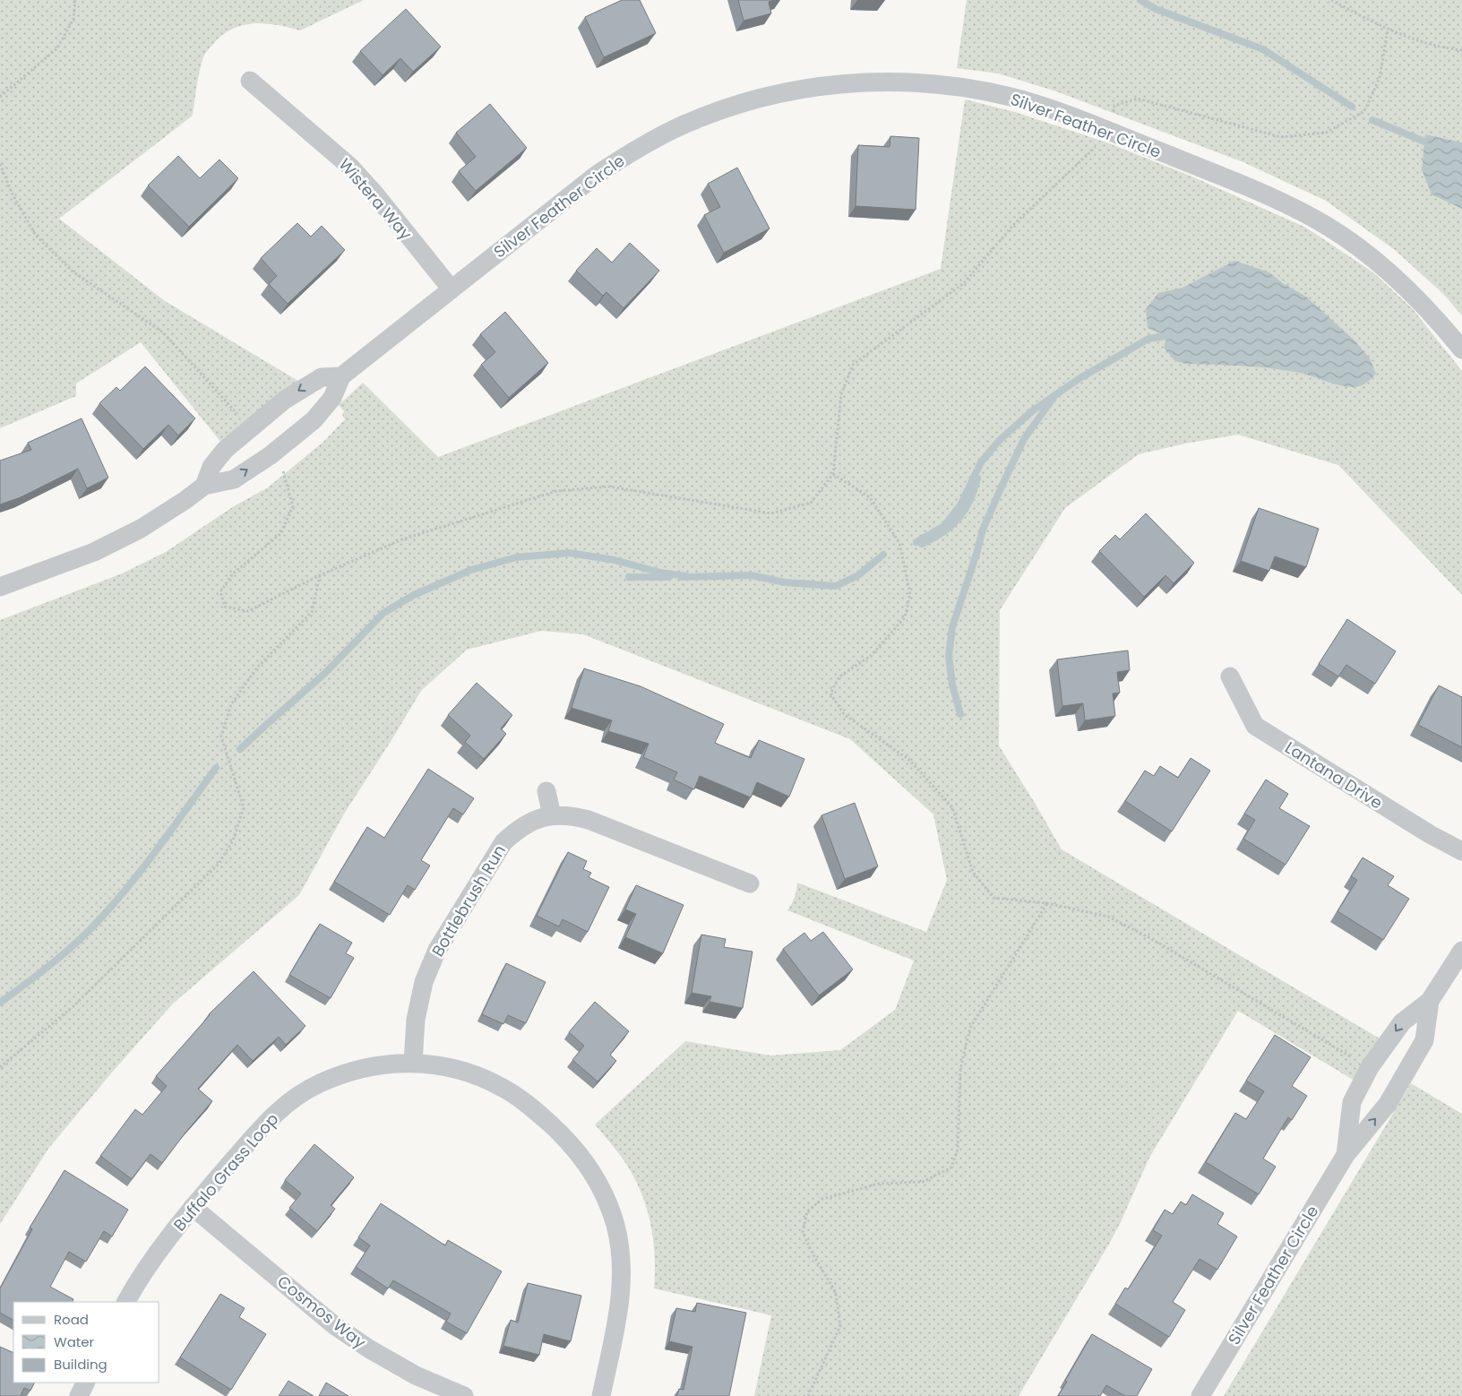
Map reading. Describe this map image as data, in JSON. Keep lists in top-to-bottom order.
{
  "streets": {
    "street": [
      "Silver Feather Circle",
      "Wistera Way",
      "Lantana Drive",
      "Bottlebrush Run",
      "Buffalo Grass Loop",
      "Cosmos Way"
    ]
  },
  "crossings": [
    ["Silver Feather Circle", "Wistera Way"],
    ["Bottlebrush Run", "Buffalo Grass Loop"],
    ["Buffalo Grass Loop", "Cosmos Way"]
  ],
  "legend": ["Road", "Water", "Building"]
}
